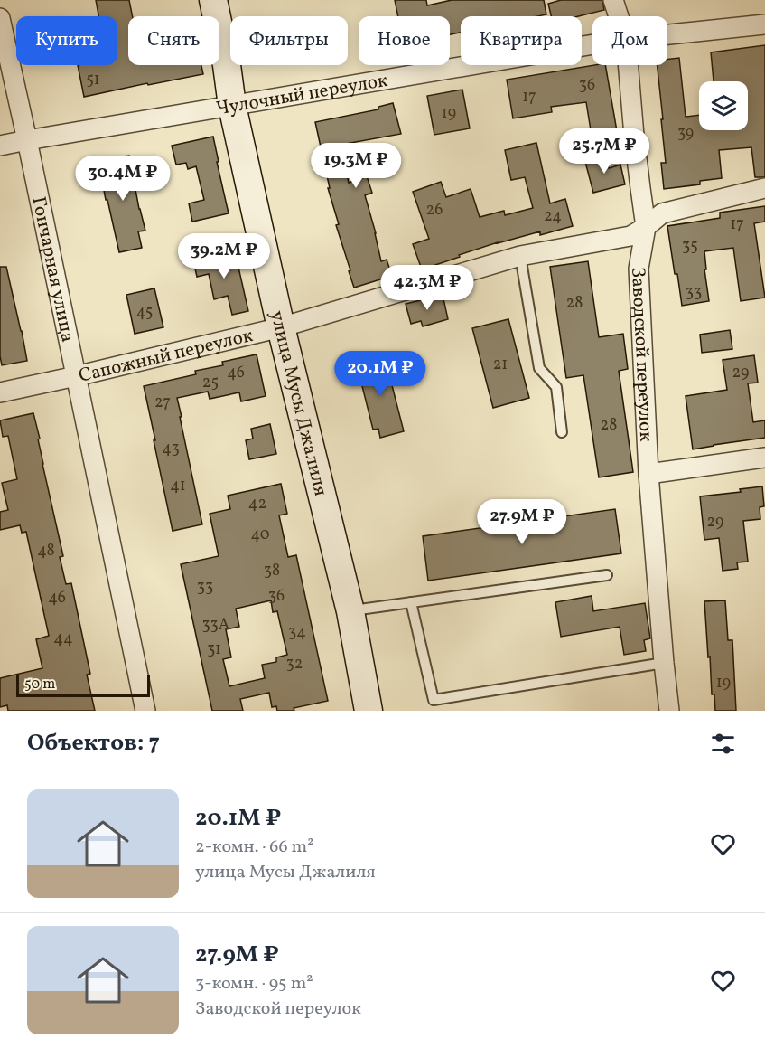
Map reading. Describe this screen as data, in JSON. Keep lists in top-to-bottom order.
{
  "streets": {
    "street": [
      "Чулочный переулок",
      "Гончарная улица",
      "Сапожный переулок",
      "Заводской переулок",
      "улица Мусы Джалиля"
    ]
  },
  "crossings": [
    ["Чулочный переулок", "Гончарная улица"],
    ["Чулочный переулок", "улица Мусы Джалиля"],
    ["Гончарная улица", "Сапожный переулок"],
    ["Сапожный переулок", "Заводской переулок"],
    ["Сапожный переулок", "улица Мусы Джалиля"]
  ],
  "house_numbers": [
    "51",
    "36",
    "17",
    "19",
    "39",
    "26",
    "24",
    "17",
    "35",
    "33",
    "28",
    "45",
    "21",
    "46",
    "29",
    "25",
    "27",
    "28",
    "43",
    "41",
    "42",
    "29",
    "40",
    "48",
    "38",
    "33",
    "36",
    "46",
    "33А",
    "34",
    "44",
    "31",
    "32",
    "19"
  ],
  "scale_bar": "50 m",
  "page": {
    "chip": [
      "Купить",
      "Снять",
      "Фильтры",
      "Новое",
      "Квартира",
      "Дом"
    ],
    "price": [
      "25.7M ₽",
      "19.3M ₽",
      "30.4M ₽",
      "39.2M ₽",
      "42.3M ₽",
      "20.1M ₽",
      "27.9M ₽"
    ],
    "scale": "50 m",
    "heading": "Объектов: 7",
    "list": [
      {
        "name": "20.1M ₽",
        "note": "2-комн. · 66 m² · улица Мусы Джалиля"
      },
      {
        "name": "27.9M ₽",
        "note": "3-комн. · 95 m² · Заводской переулок"
      }
    ]
  }
}
